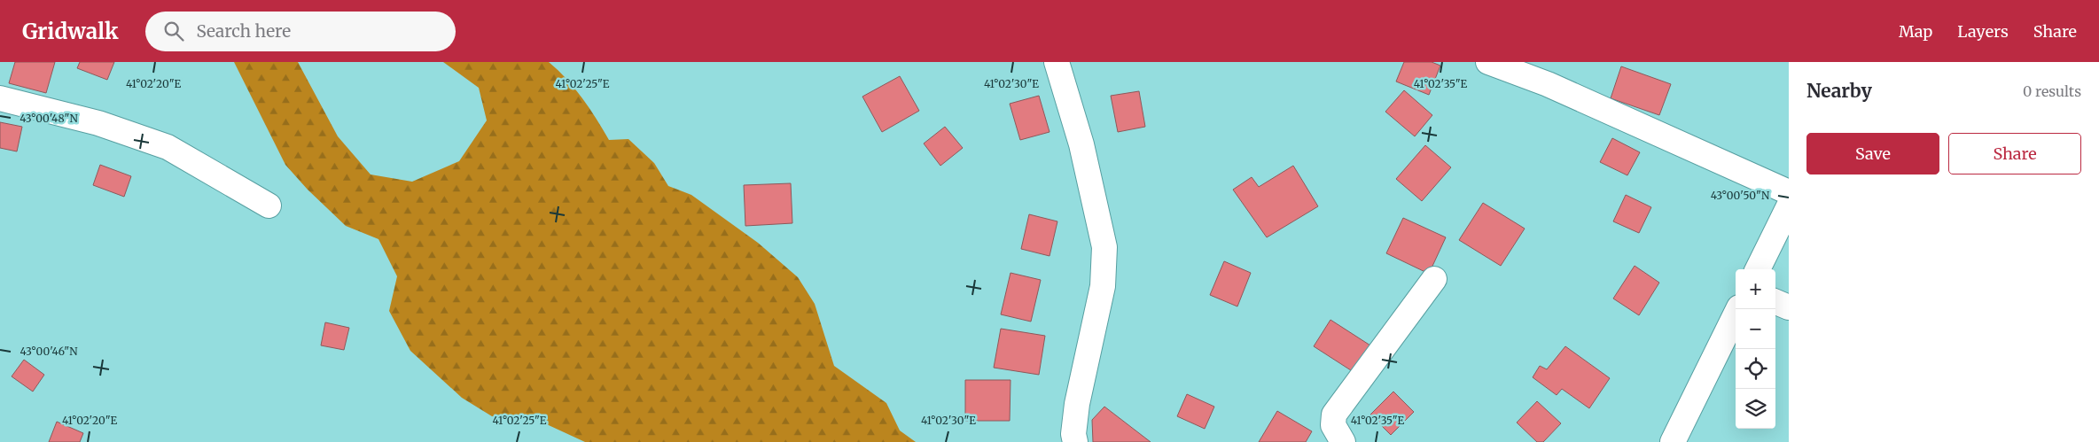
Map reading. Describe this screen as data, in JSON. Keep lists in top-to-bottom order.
{
  "page": {
    "header": "Gridwalk",
    "search": "Search here",
    "nav": ["Map", "Layers", "Share"],
    "heading": ["Nearby", "0 results"],
    "buttons": ["Save", "Share"],
    "map_buttons": ["+", "−"]
  },
  "coordinates": [
    "41°02'20\"E",
    "41°02'25\"E",
    "41°02'30\"E",
    "41°02'35\"E",
    "43°00'48\"N",
    "43°00'50\"N",
    "43°00'46\"N"
  ]
}
